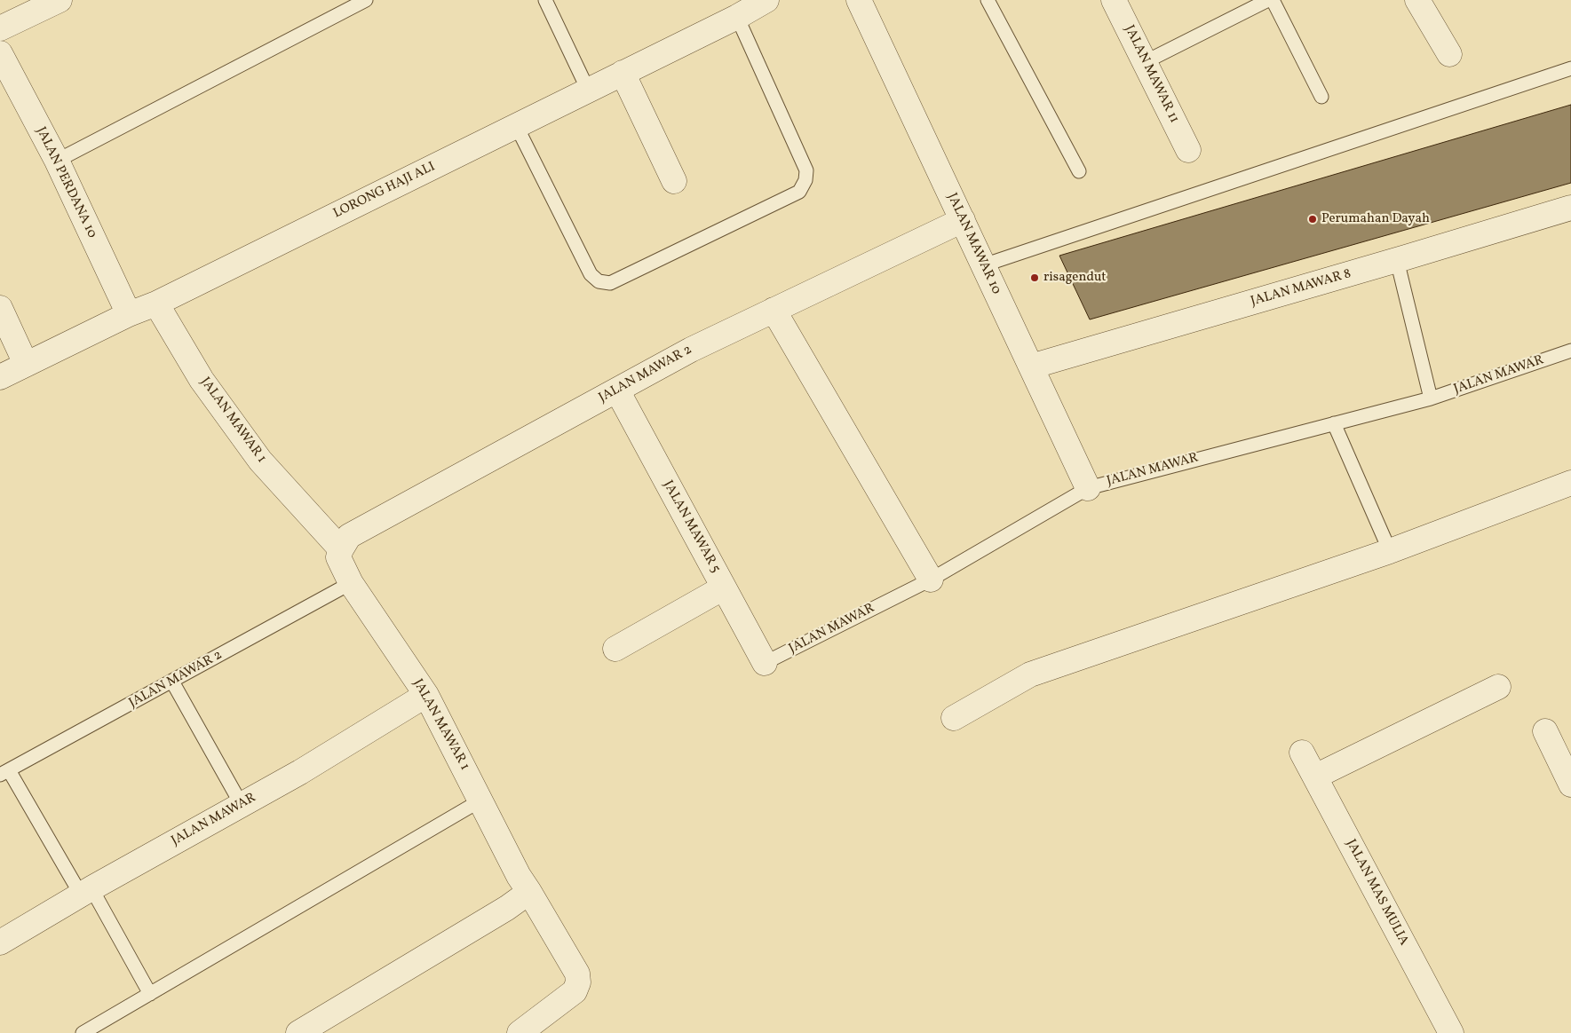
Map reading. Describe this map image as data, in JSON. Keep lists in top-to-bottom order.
{
  "streets": {
    "street": [
      "JALAN MAWAR 11",
      "JALAN PERDANA 10",
      "LORONG HAJI ALI",
      "JALAN MAWAR 10",
      "JALAN MAWAR 8",
      "JALAN MAWAR 2",
      "JALAN MAWAR",
      "JALAN MAWAR 1",
      "JALAN MAWAR 5",
      "JALAN MAS MULIA"
    ]
  },
  "crossings": [
    ["JALAN PERDANA 10", "LORONG HAJI ALI"],
    ["LORONG HAJI ALI", "JALAN MAWAR 1"],
    ["JALAN MAWAR 10", "JALAN MAWAR 8"],
    ["JALAN MAWAR 10", "JALAN MAWAR 2"],
    ["JALAN MAWAR 10", "JALAN MAWAR"],
    ["JALAN MAWAR 2", "JALAN MAWAR 1"],
    ["JALAN MAWAR 2", "JALAN MAWAR 5"],
    ["JALAN MAWAR", "JALAN MAWAR 1"],
    ["JALAN MAWAR", "JALAN MAWAR 5"]
  ],
  "places": ["Perumahan Dayah", "risagendut"]
}
